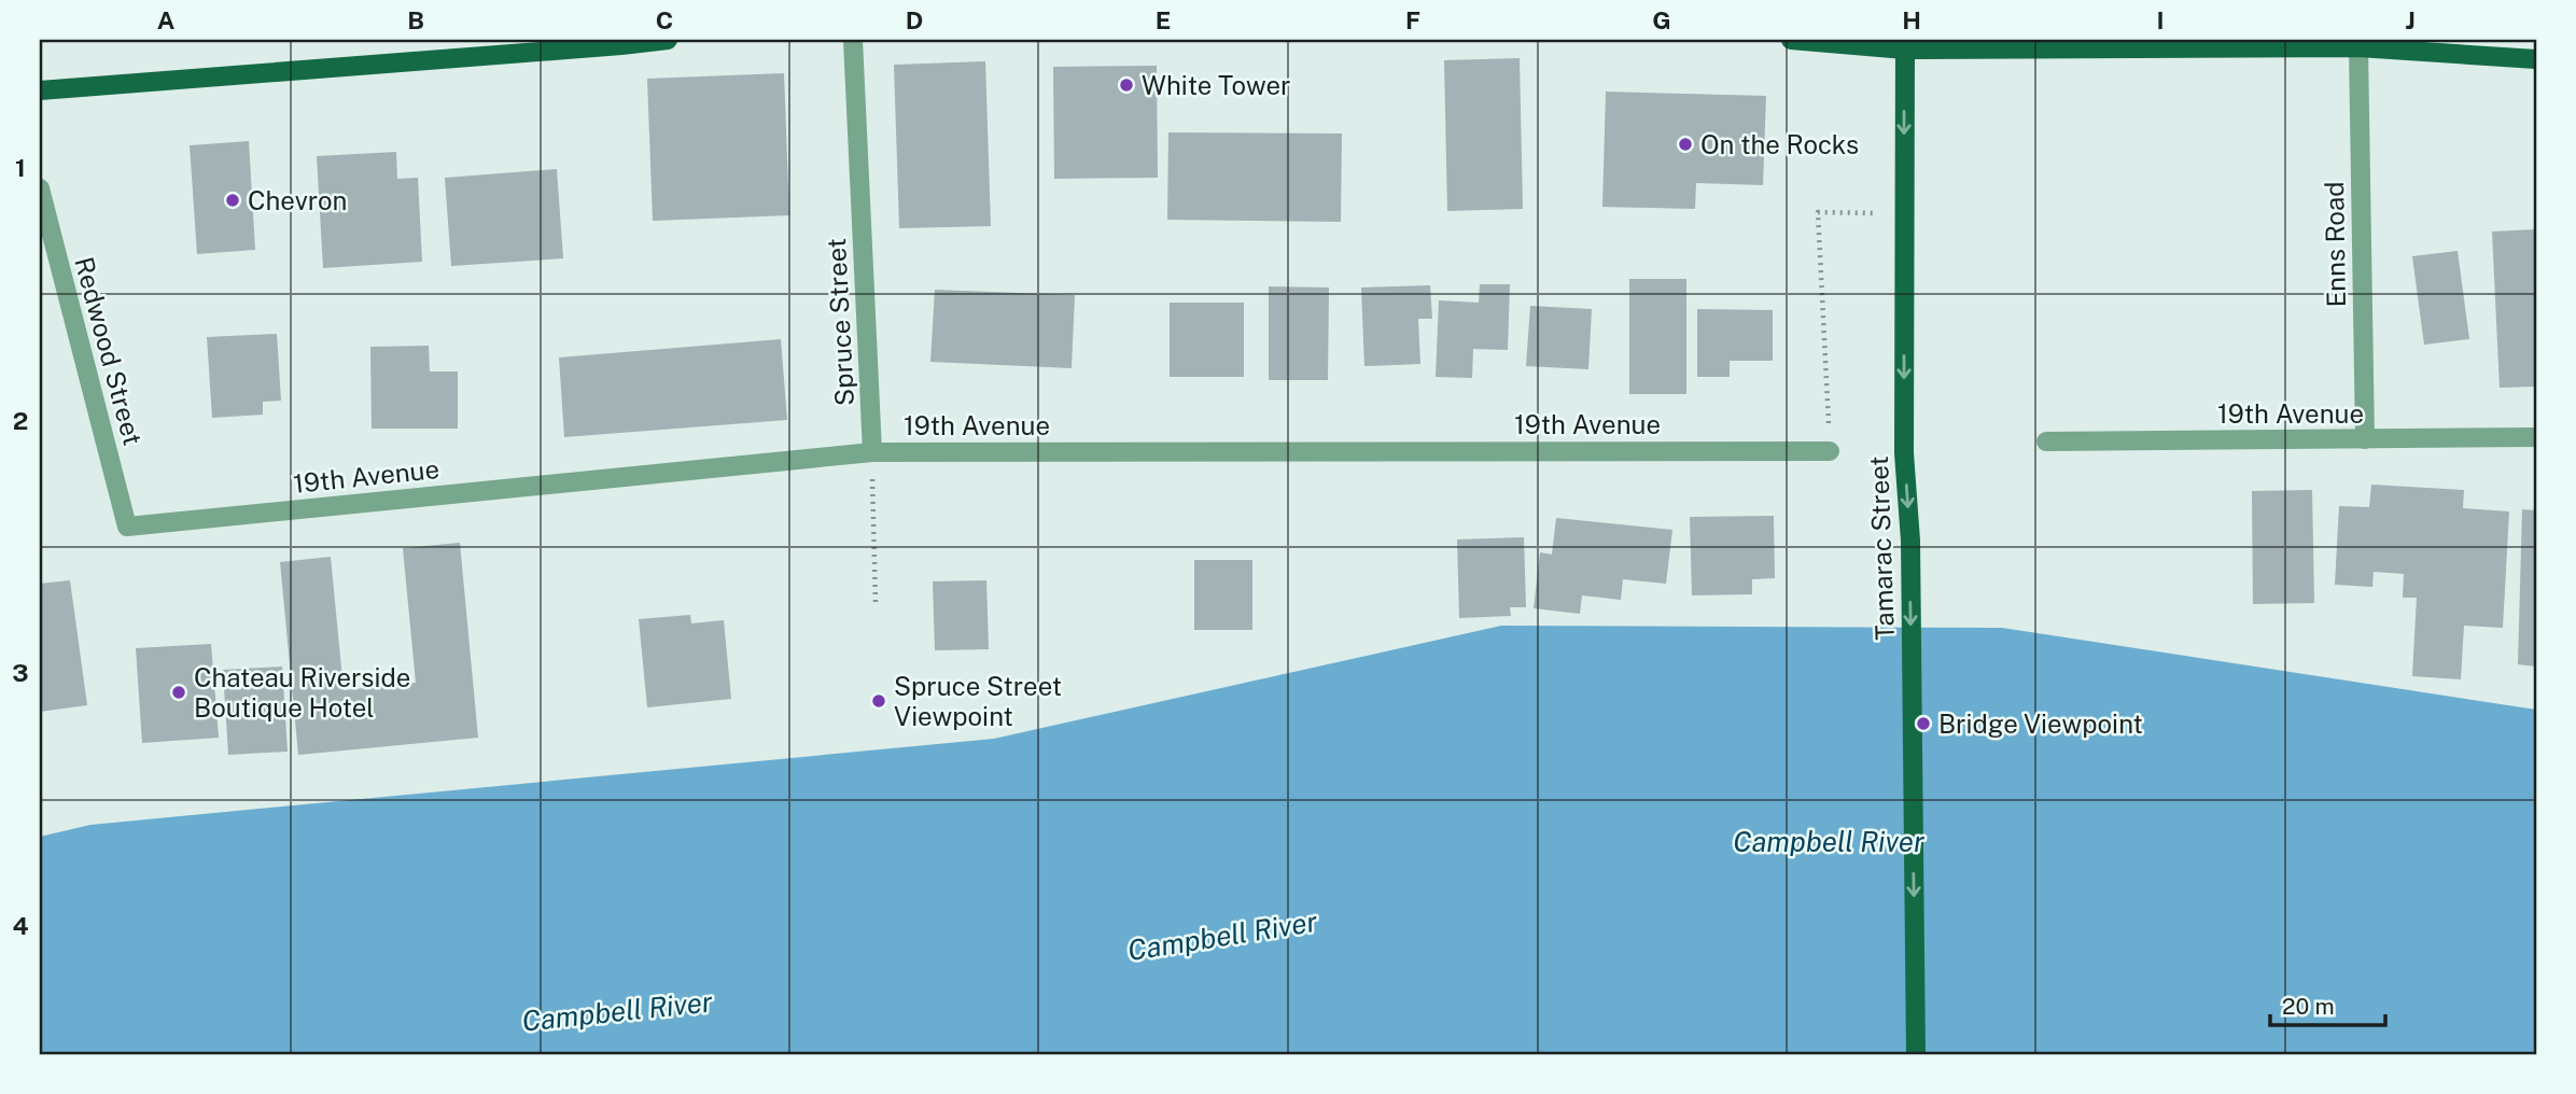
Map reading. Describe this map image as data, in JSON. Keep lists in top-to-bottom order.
{
  "streets": {
    "main road": ["Tamarac Street"],
    "street": [
      "Enns Road",
      "Spruce Street",
      "Redwood Street",
      "19th Avenue"
    ]
  },
  "crossings": [
    ["Enns Road", "19th Avenue"],
    ["Spruce Street", "19th Avenue"],
    ["Redwood Street", "19th Avenue"]
  ],
  "one_way": ["Tamarac Street"],
  "water": ["Campbell River"],
  "places": [
    "White Tower",
    "On the Rocks",
    "Chevron",
    "Chateau Riverside Boutique Hotel",
    "Spruce Street Viewpoint",
    "Bridge Viewpoint"
  ],
  "scale_bar": "20 m",
  "grid": {
    "columns": [
      "A",
      "B",
      "C",
      "D",
      "E",
      "F",
      "G",
      "H",
      "I",
      "J"
    ],
    "rows": [
      "1",
      "2",
      "3",
      "4"
    ]
  }
}
